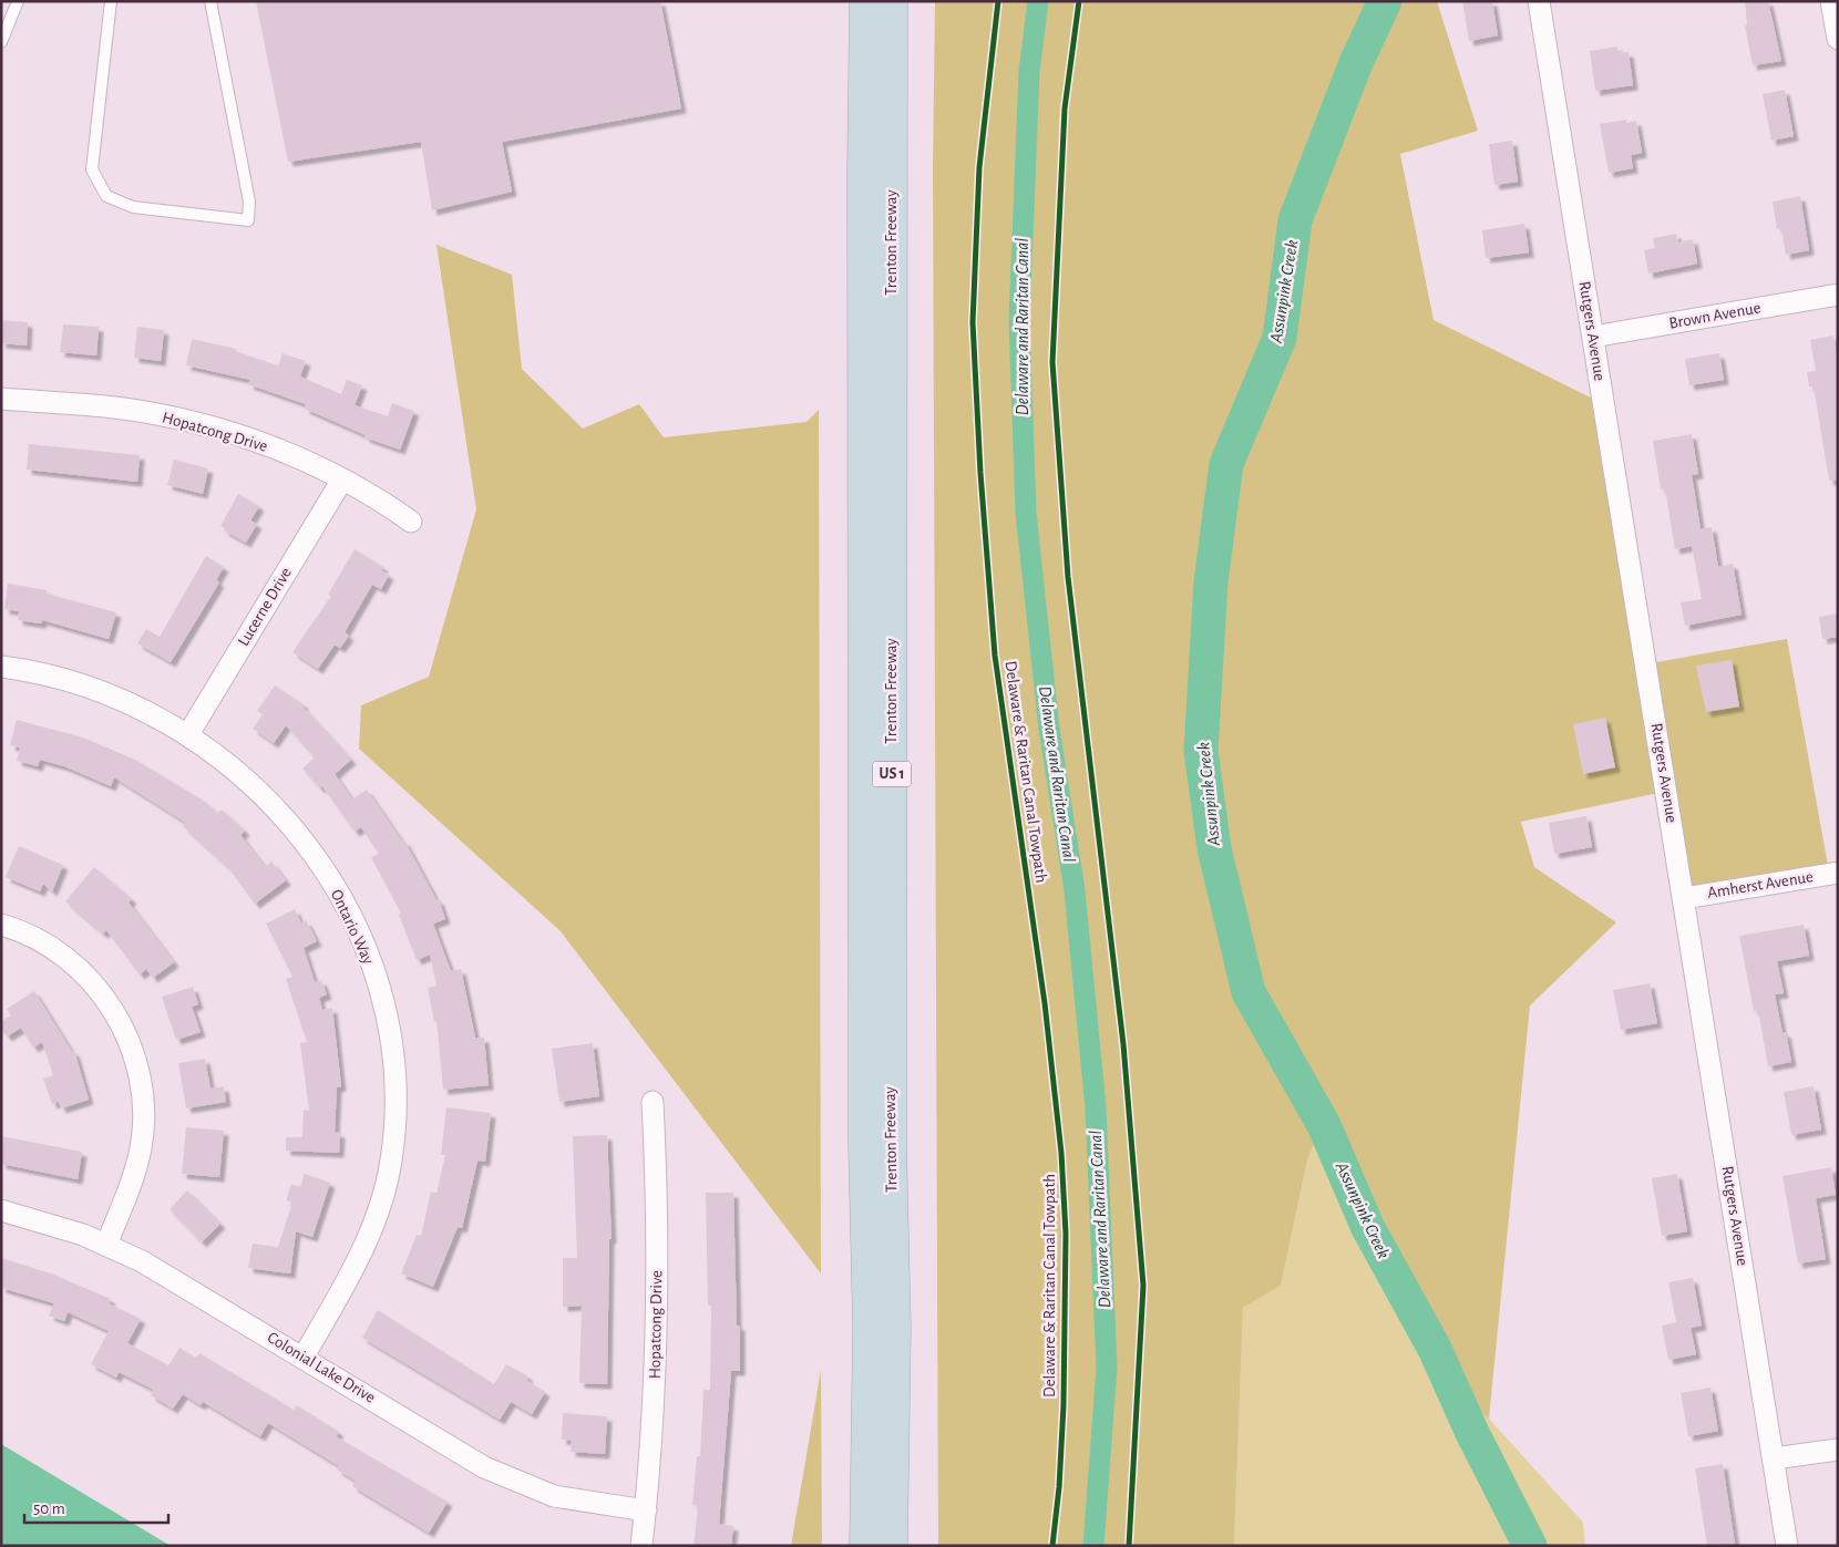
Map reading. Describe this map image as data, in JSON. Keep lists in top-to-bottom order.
{
  "streets": {
    "highway": ["Trenton Freeway", "US 1"],
    "street": [
      "Brown Avenue",
      "Rutgers Avenue",
      "Hopatcong Drive",
      "Lucerne Drive",
      "Amherst Avenue",
      "Ontario Way",
      "Colonial Lake Drive"
    ],
    "cycle path": ["Delaware & Raritan Canal Towpath"]
  },
  "crossings": [
    ["Brown Avenue", "Rutgers Avenue"],
    ["Rutgers Avenue", "Amherst Avenue"],
    ["Hopatcong Drive", "Lucerne Drive"],
    ["Hopatcong Drive", "Colonial Lake Drive"],
    ["Lucerne Drive", "Ontario Way"],
    ["Ontario Way", "Colonial Lake Drive"]
  ],
  "water": ["Assunpink Creek", "Delaware and Raritan Canal"],
  "scale_bar": "50 m"
}
